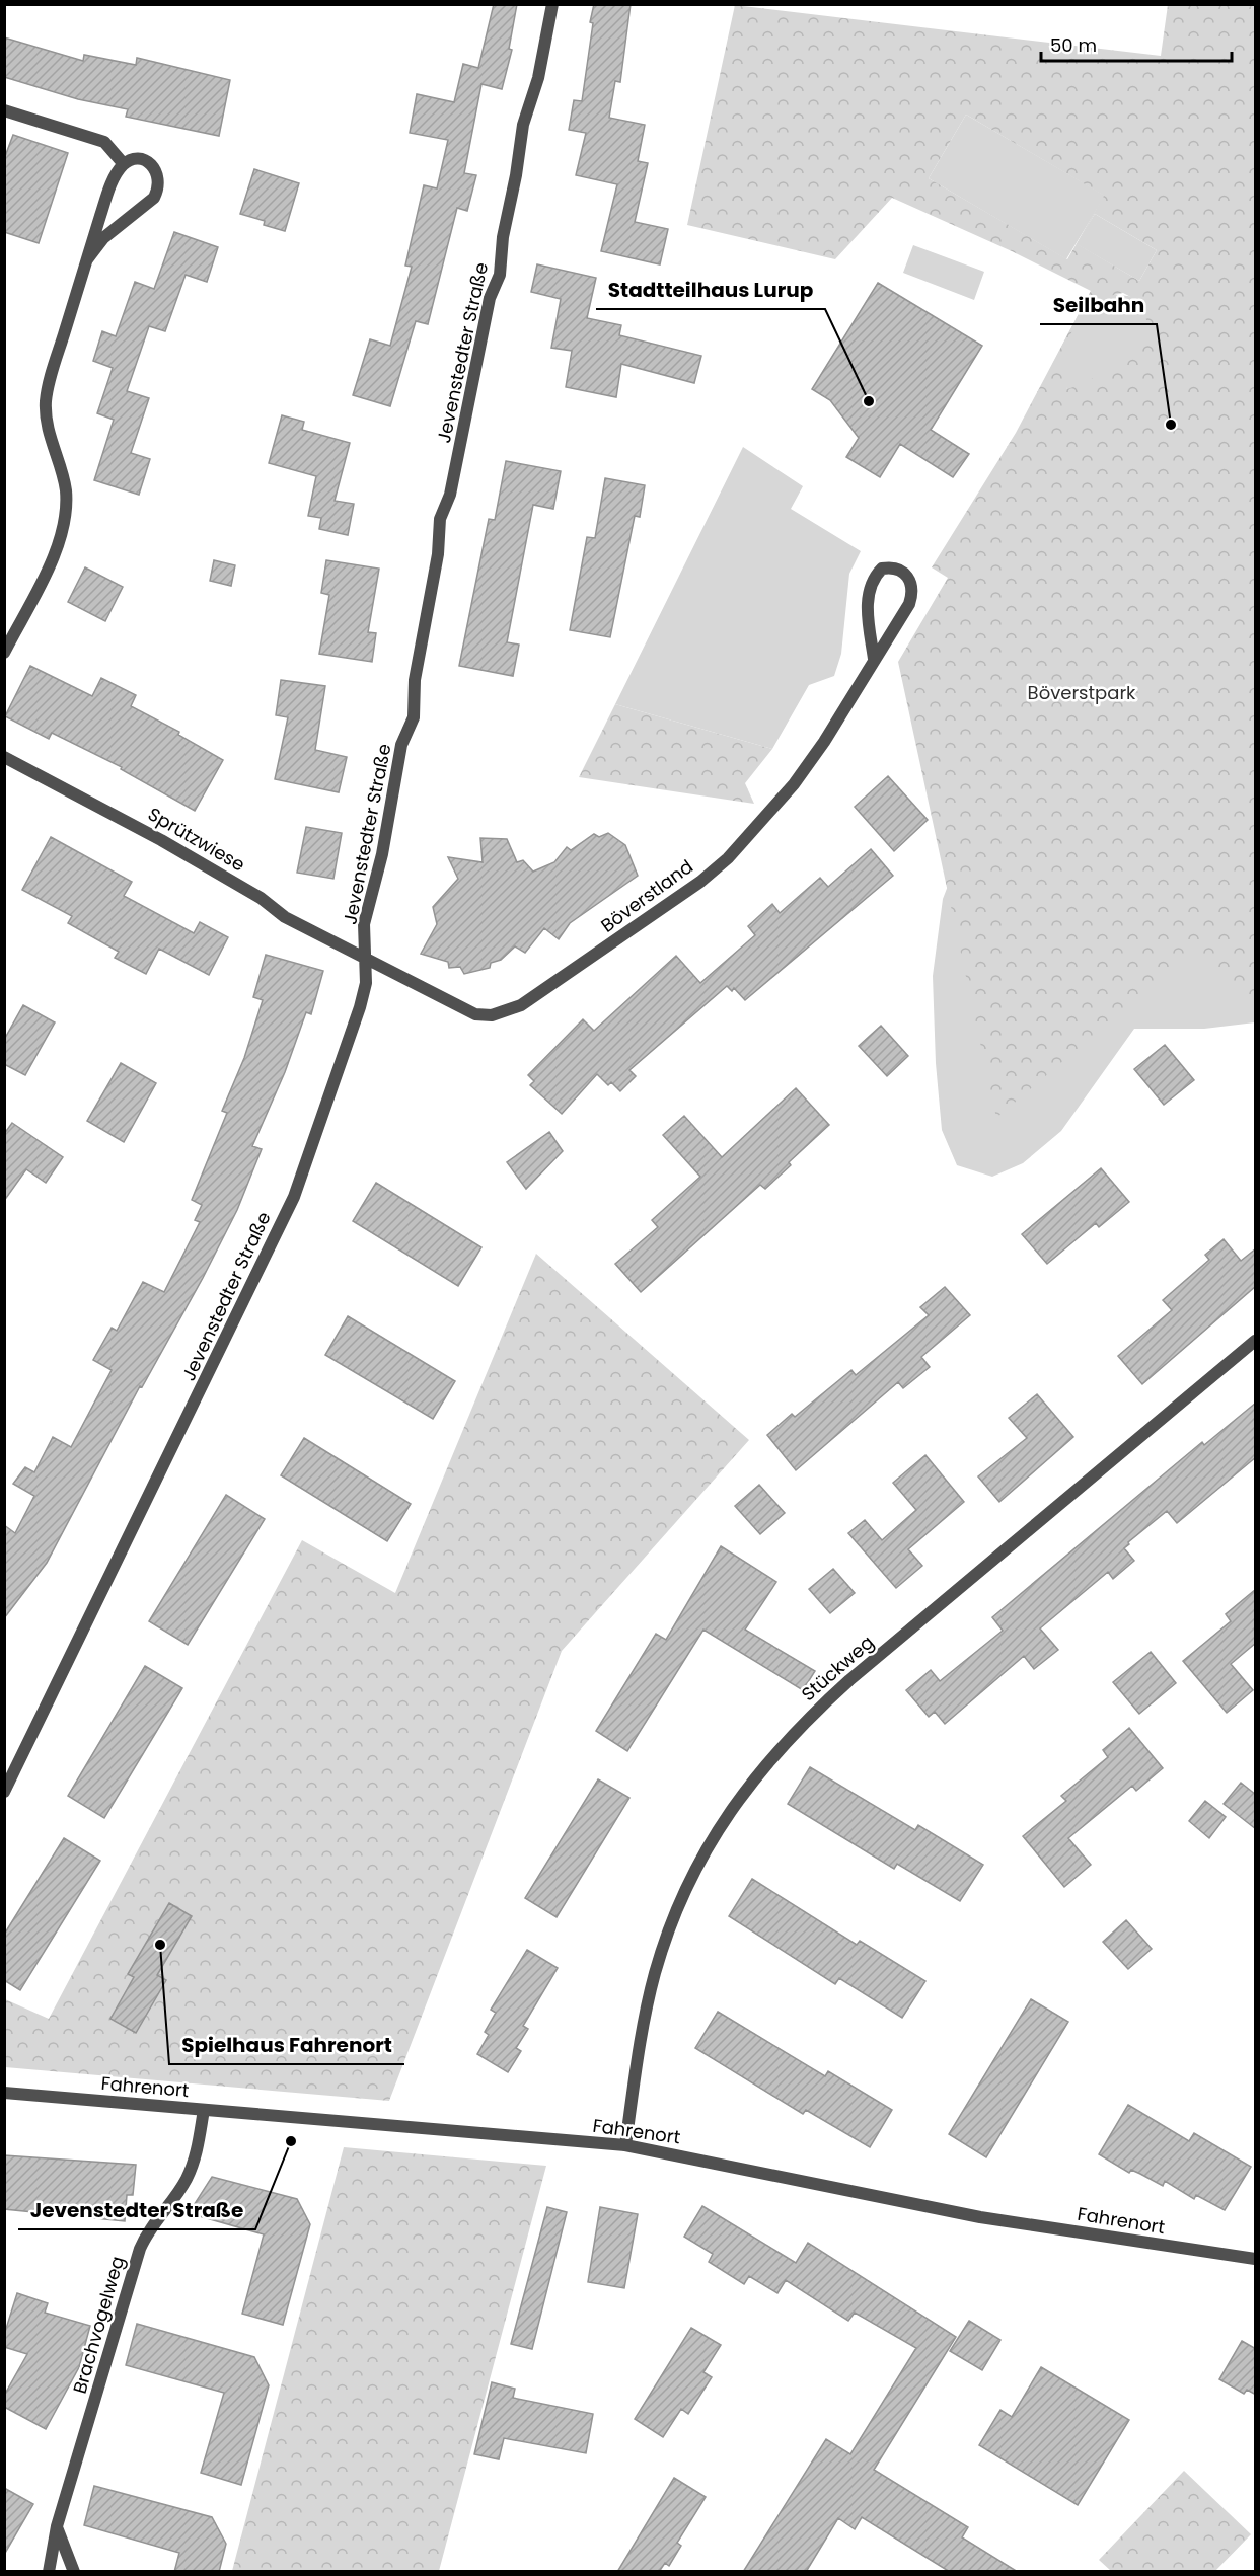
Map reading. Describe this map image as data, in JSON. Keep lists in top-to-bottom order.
{
  "streets": {
    "street": [
      "Jevenstedter Straße",
      "Sprützwiese",
      "Böverstland",
      "Stückweg",
      "Fahrenort",
      "Brachvogelweg"
    ]
  },
  "crossings": [
    ["Jevenstedter Straße", "Sprützwiese"],
    ["Jevenstedter Straße", "Böverstland"],
    ["Sprützwiese", "Böverstland"],
    ["Stückweg", "Fahrenort"],
    ["Fahrenort", "Brachvogelweg"]
  ],
  "parks": ["Böverstpark"],
  "places": [
    "Stadtteilhaus Lurup",
    "Seilbahn",
    "Spielhaus Fahrenort",
    "Jevenstedter Straße"
  ],
  "scale_bar": "50 m"
}
